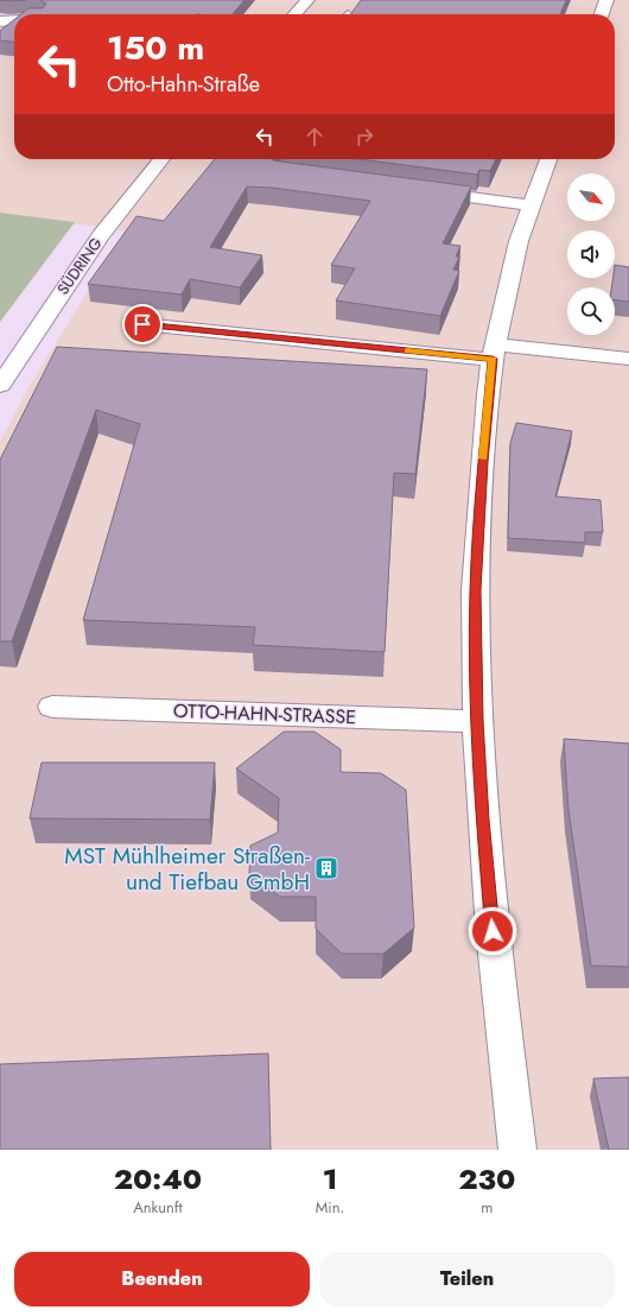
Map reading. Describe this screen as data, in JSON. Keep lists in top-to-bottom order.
{
  "streets": {
    "street": ["SÜDRING", "OTTO-HAHN-STRASSE"]
  },
  "places": {
    "building": ["MST Mühlheimer Straßen- und Tiefbau GmbH"]
  },
  "north": "bottom right",
  "page": {
    "turn": ["150 m", "Otto-Hahn-Straße"],
    "eta": [
      "20:40",
      "Ankunft",
      "1",
      "Min.",
      "230",
      "m"
    ],
    "buttons": ["Beenden", "Teilen"]
  }
}
